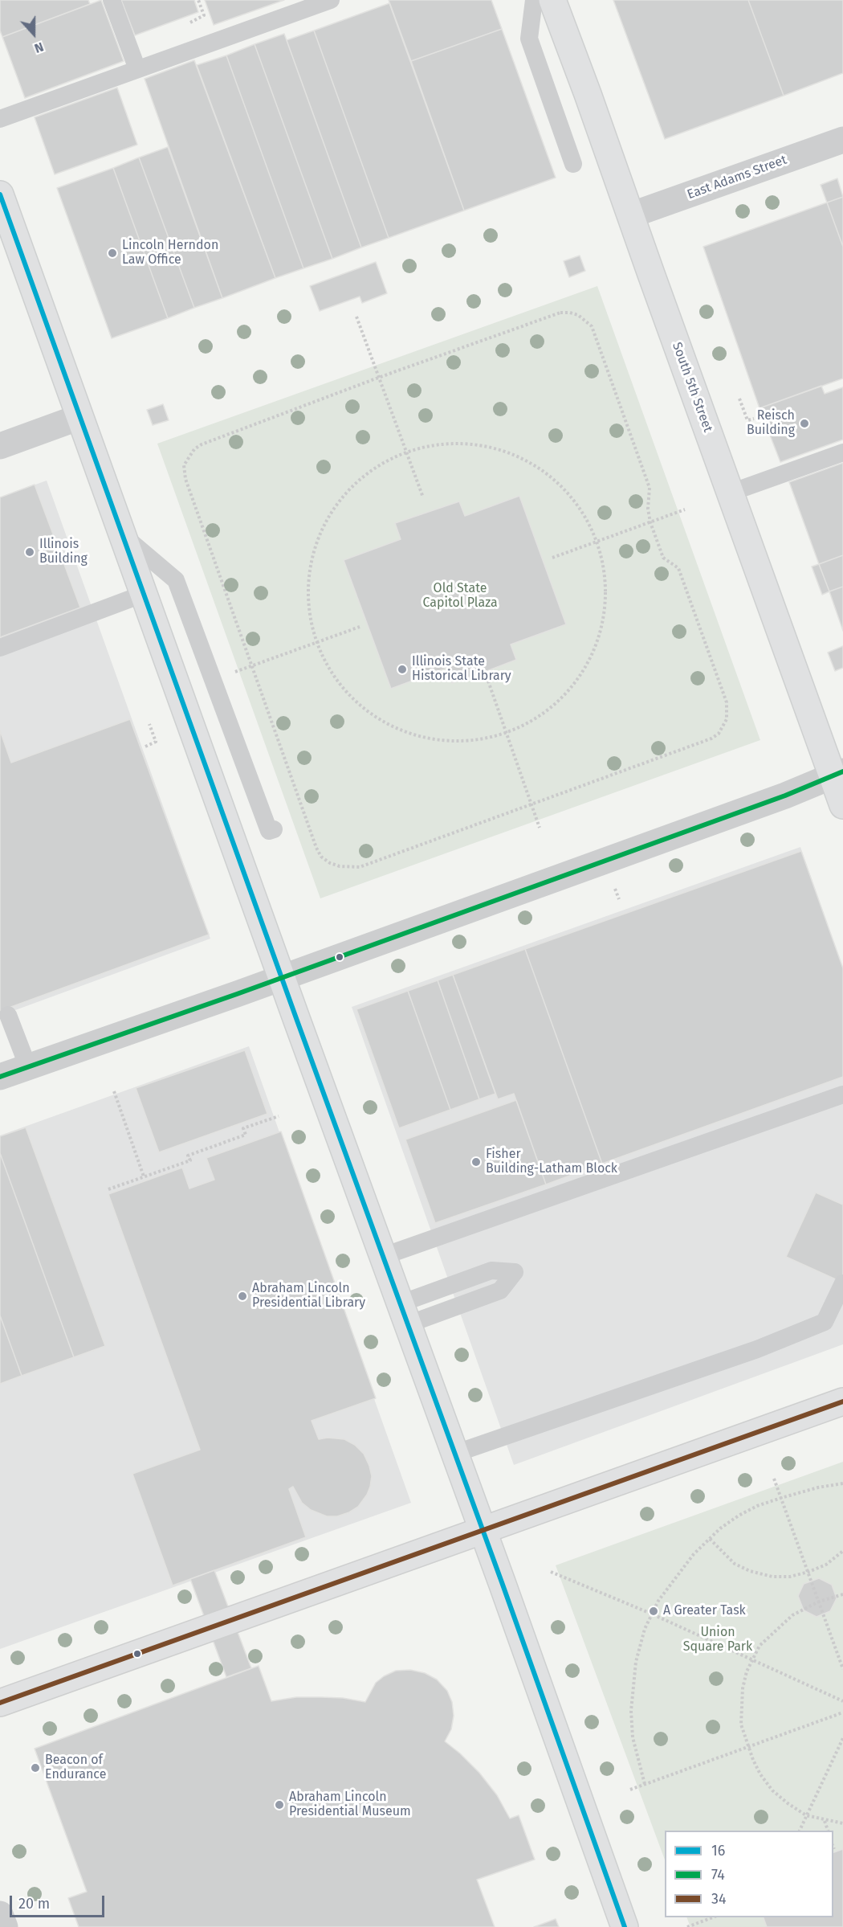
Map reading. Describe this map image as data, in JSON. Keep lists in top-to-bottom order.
{
  "streets": {
    "main road": ["South 5th Street"],
    "street": ["East Adams Street"]
  },
  "crossings": [
    ["East Adams Street", "South 5th Street"]
  ],
  "parks": ["Old State Capitol Plaza", "Union Square Park"],
  "places": [
    "Lincoln Herndon Law Office",
    "Reisch Building",
    "Illinois Building",
    "Illinois State Historical Library",
    "Fisher Building-Latham Block",
    "Abraham Lincoln Presidential Library",
    "A Greater Task",
    "Beacon of Endurance",
    "Abraham Lincoln Presidential Museum"
  ],
  "lines": ["transit line 16", "transit line 74", "transit line 34"],
  "legend": ["16", "74", "34"],
  "scale_bar": "20 m",
  "north": "bottom"
}
